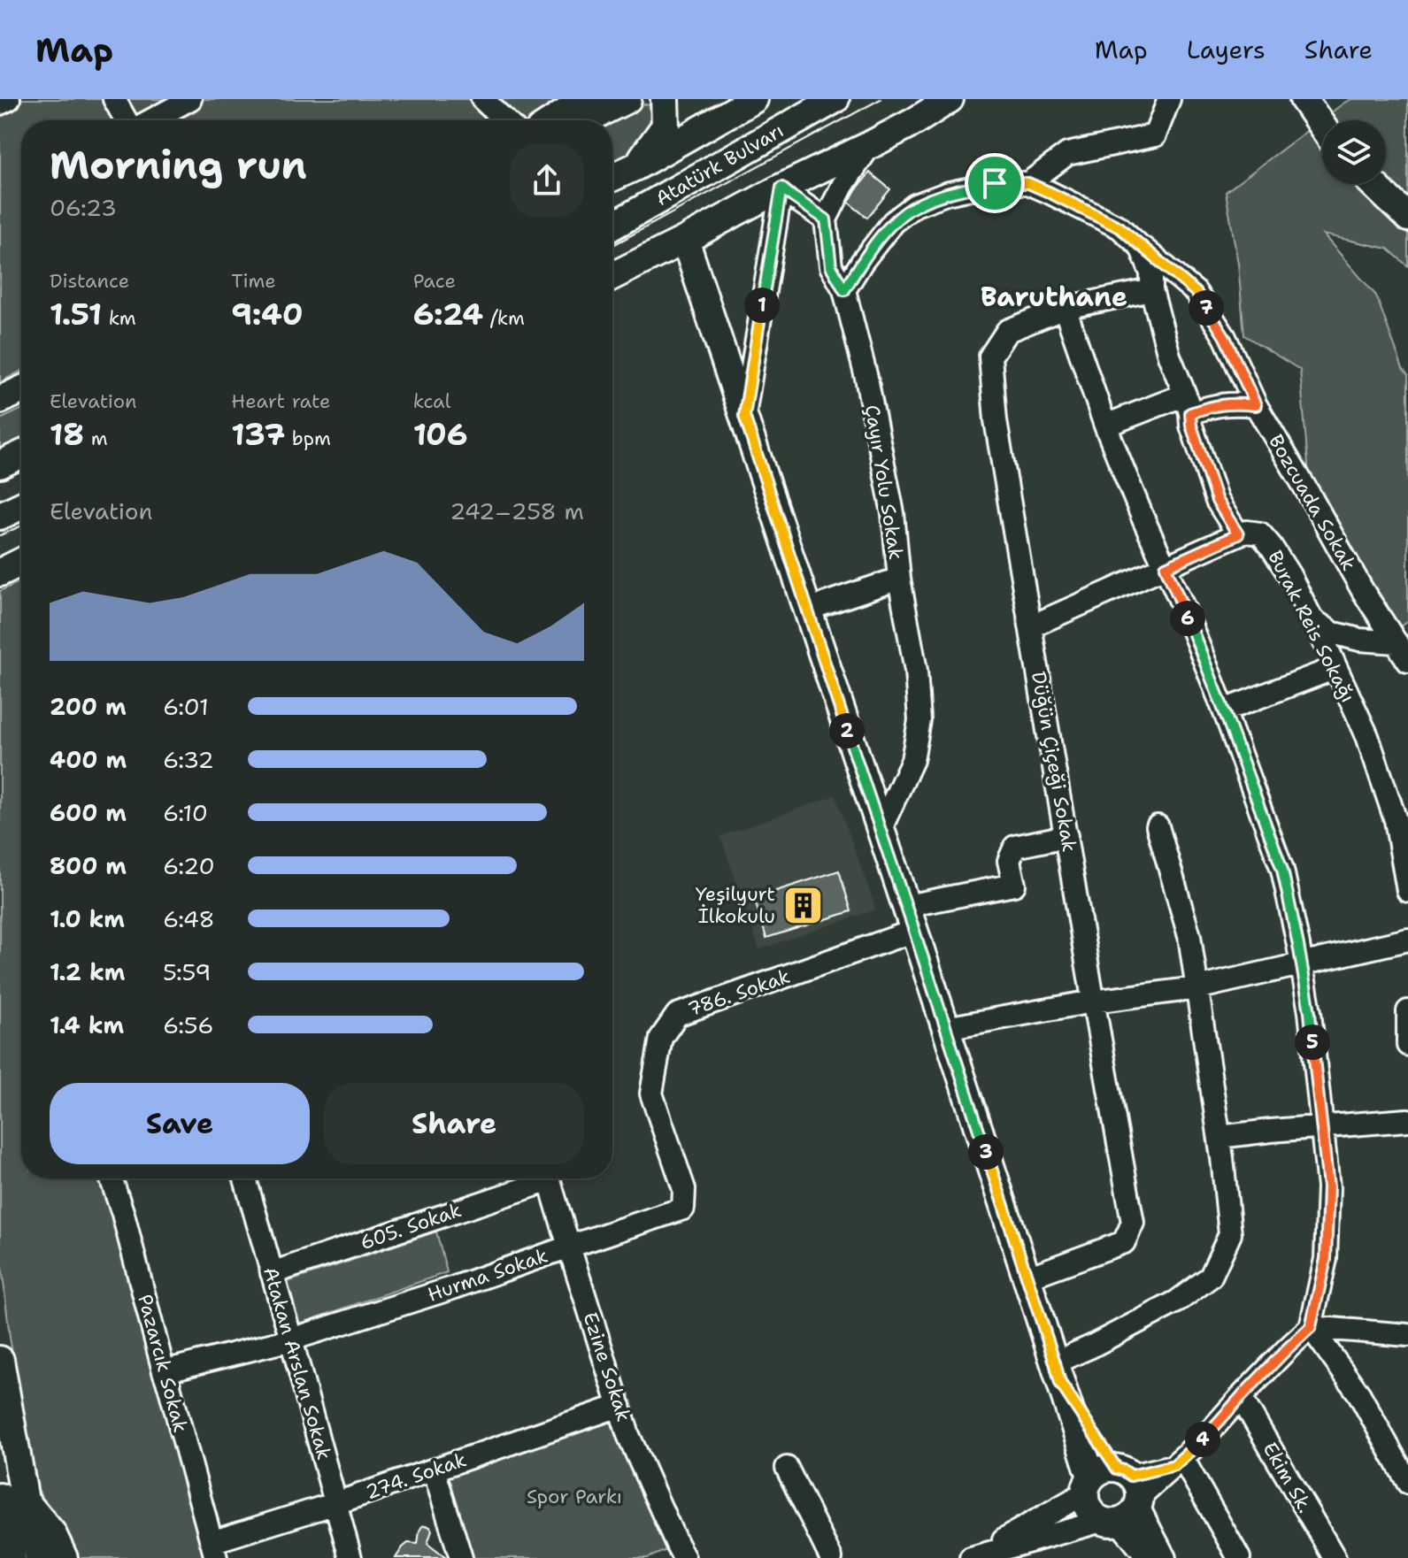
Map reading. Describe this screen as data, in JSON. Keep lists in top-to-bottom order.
{
  "streets": {
    "main road": ["Atatürk Bulvarı"],
    "street": [
      "Çayır Yolu Sokak",
      "Bozcuada Sokak",
      "Burak Reis Sokağı",
      "Düğün Çiçeği Sokak",
      "786. Sokak",
      "605. Sokak",
      "Hurma Sokak",
      "Pazarcık Sokak",
      "Atakan Arslan Sokak",
      "Ezine Sokak",
      "274. Sokak",
      "Ekim Sk."
    ]
  },
  "crossings": [
    ["Düğün Çiçeği Sokak", "786. Sokak"],
    ["786. Sokak", "Hurma Sokak"],
    ["605. Sokak", "Atakan Arslan Sokak"],
    ["Hurma Sokak", "Pazarcık Sokak"],
    ["Hurma Sokak", "Atakan Arslan Sokak"],
    ["Hurma Sokak", "Ezine Sokak"],
    ["Pazarcık Sokak", "274. Sokak"],
    ["Atakan Arslan Sokak", "274. Sokak"],
    ["Ezine Sokak", "274. Sokak"]
  ],
  "districts": ["Baruthane"],
  "parks": ["Spor Parkı"],
  "places": {
    "building": ["Yeşilyurt İlkokulu"]
  },
  "page": {
    "header": "Map",
    "nav": ["Map", "Layers", "Share"],
    "heading": ["Morning run", "06:23"],
    "stats": [
      ["Distance", "1.51 km"],
      ["Time", "9:40"],
      ["Pace", "6:24 /km"],
      ["Elevation", "18 m"],
      ["Heart rate", "137 bpm"],
      ["kcal", "106"]
    ],
    "pins": [
      "1",
      "7",
      "6",
      "2",
      "5",
      "3",
      "4"
    ],
    "chart": ["Elevation", "242–258 m"],
    "list": [
      {
        "name": "200 m",
        "note": "6:01"
      },
      {
        "name": "400 m",
        "note": "6:32"
      },
      {
        "name": "600 m",
        "note": "6:10"
      },
      {
        "name": "800 m",
        "note": "6:20"
      },
      {
        "name": "1.0 km",
        "note": "6:48"
      },
      {
        "name": "1.2 km",
        "note": "5:59"
      },
      {
        "name": "1.4 km",
        "note": "6:56"
      }
    ],
    "buttons": ["Save", "Share"]
  }
}
